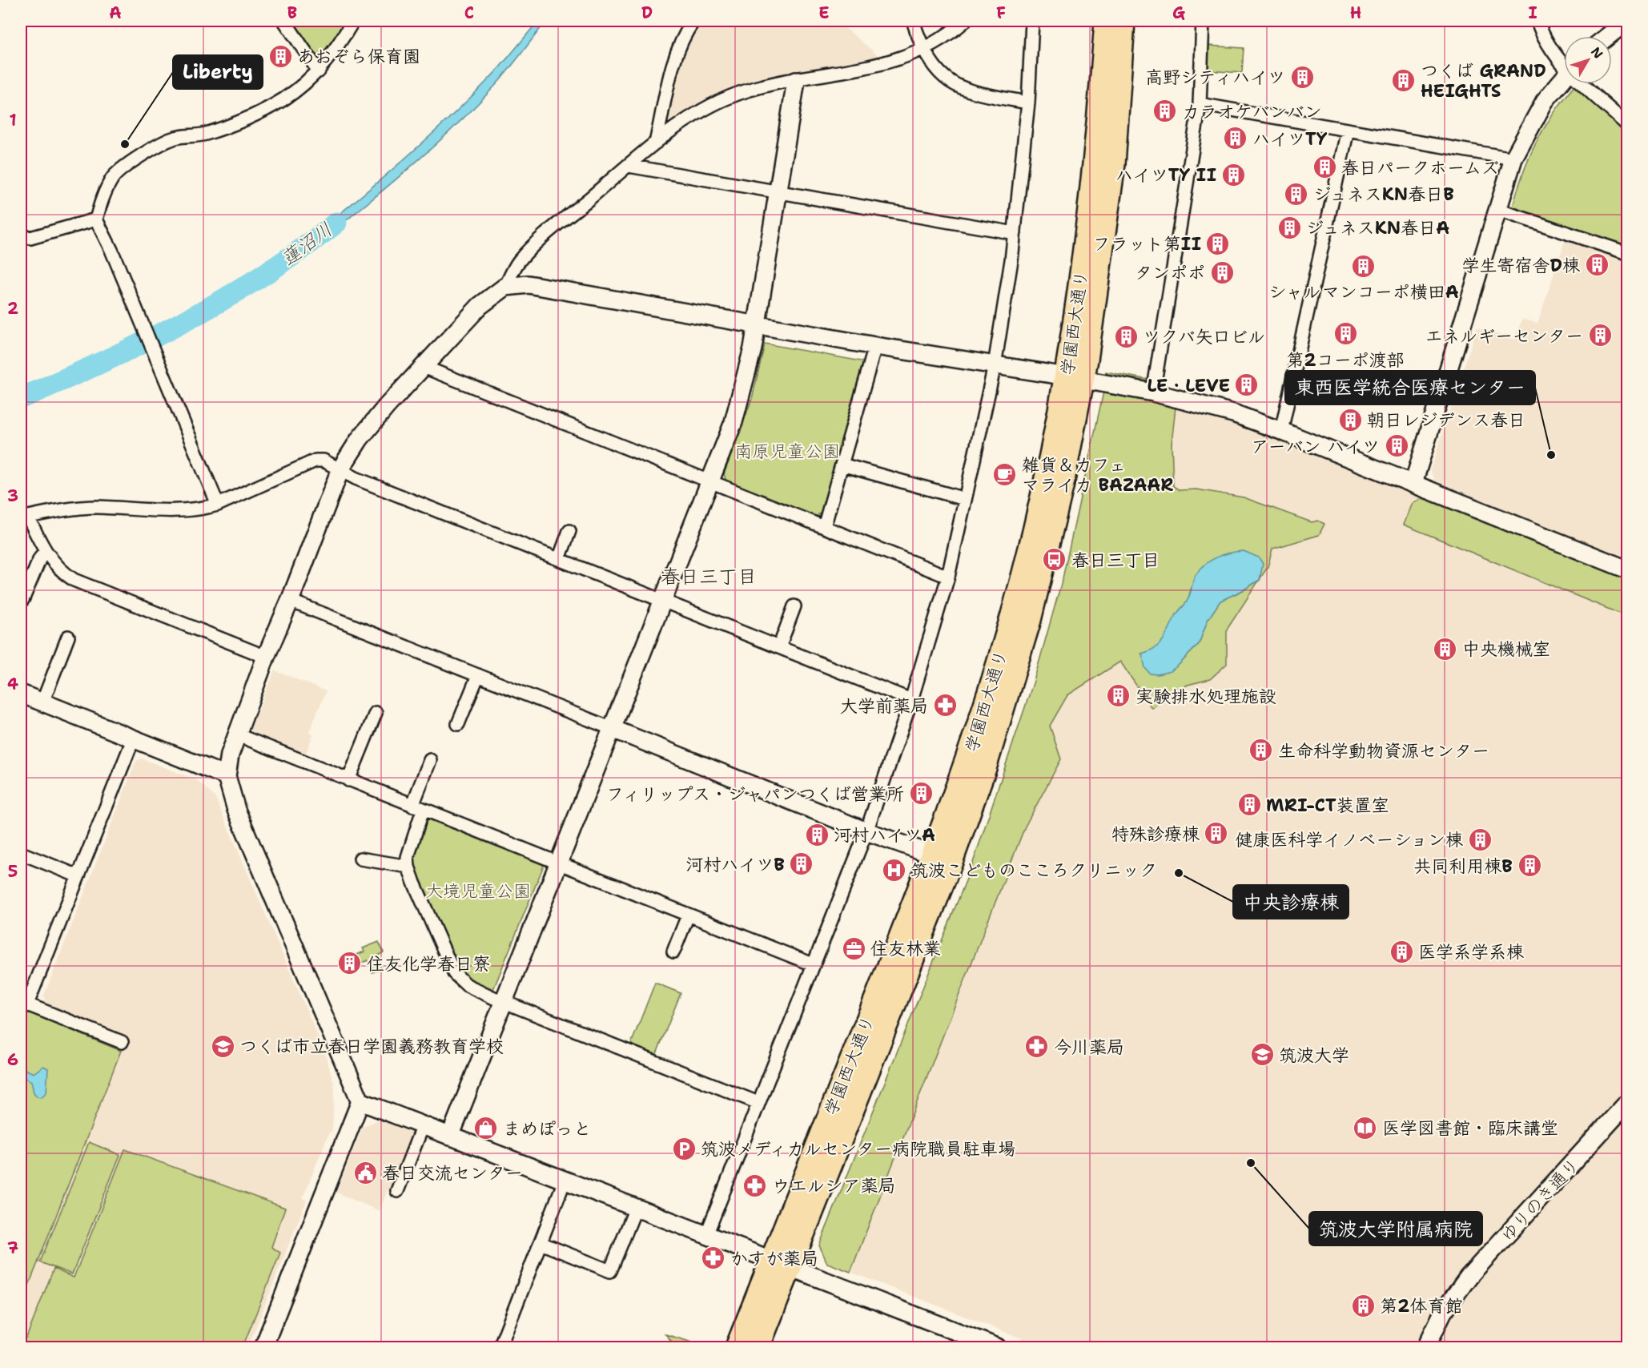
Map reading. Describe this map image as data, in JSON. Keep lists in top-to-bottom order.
{
  "streets": {
    "highway": ["学園西大通り"],
    "street": ["ゆりのき通り"]
  },
  "districts": ["春日三丁目"],
  "water": ["蓮沼川"],
  "parks": ["南原児童公園", "大境児童公園"],
  "places": {
    "building": [
      "あおぞら保育園",
      "高野シティハイツ",
      "つくば GRAND HEIGHTS",
      "カラオケバンバン",
      "ハイツTY",
      "春日パークホームズ",
      "ハイツTY II",
      "ジュネスKN春日B",
      "ジュネスKN春日A",
      "フラット第II",
      "学生寄宿舎D棟",
      "シャルマンコーポ横田A",
      "タンポポ",
      "第2コーポ渡部",
      "エネルギーセンター",
      "ツクバ矢口ビル",
      "LE・LEVE",
      "朝日レジデンス春日",
      "アーバン ハイツ",
      "中央機械室",
      "実験排水処理施設",
      "生命科学動物資源センター",
      "フィリップス・ジャパンつくば営業所",
      "MRI-CT装置室",
      "特殊診療棟",
      "河村ハイツA",
      "健康医科学イノベーション棟",
      "河村ハイツB",
      "共同利用棟B",
      "医学系学系棟",
      "住友化学春日寮",
      "第2体育館"
    ],
    "other": [
      "Liberty",
      "東西医学統合医療センター",
      "中央診療棟",
      "筑波大学附属病院"
    ],
    "cafe": ["雑貨＆カフェ マライカ BAZAAR"],
    "bus stop": ["春日三丁目"],
    "pharmacy": [
      "大学前薬局",
      "今川薬局",
      "ウエルシア薬局",
      "かすが薬局"
    ],
    "hospital": ["筑波こどものこころクリニック"],
    "office": ["住友林業"],
    "school or university": ["つくば市立春日学園義務教育学校", "筑波大学"],
    "library": ["医学図書館・臨床講堂"],
    "shop": ["まめぽっと"],
    "parking": ["筑波メディカルセンター病院職員駐車場"],
    "public building": ["春日交流センター"]
  },
  "north": "top right",
  "grid": {
    "columns": [
      "A",
      "B",
      "C",
      "D",
      "E",
      "F",
      "G",
      "H",
      "I"
    ],
    "rows": [
      "1",
      "2",
      "3",
      "4",
      "5",
      "6",
      "7"
    ]
  }
}
